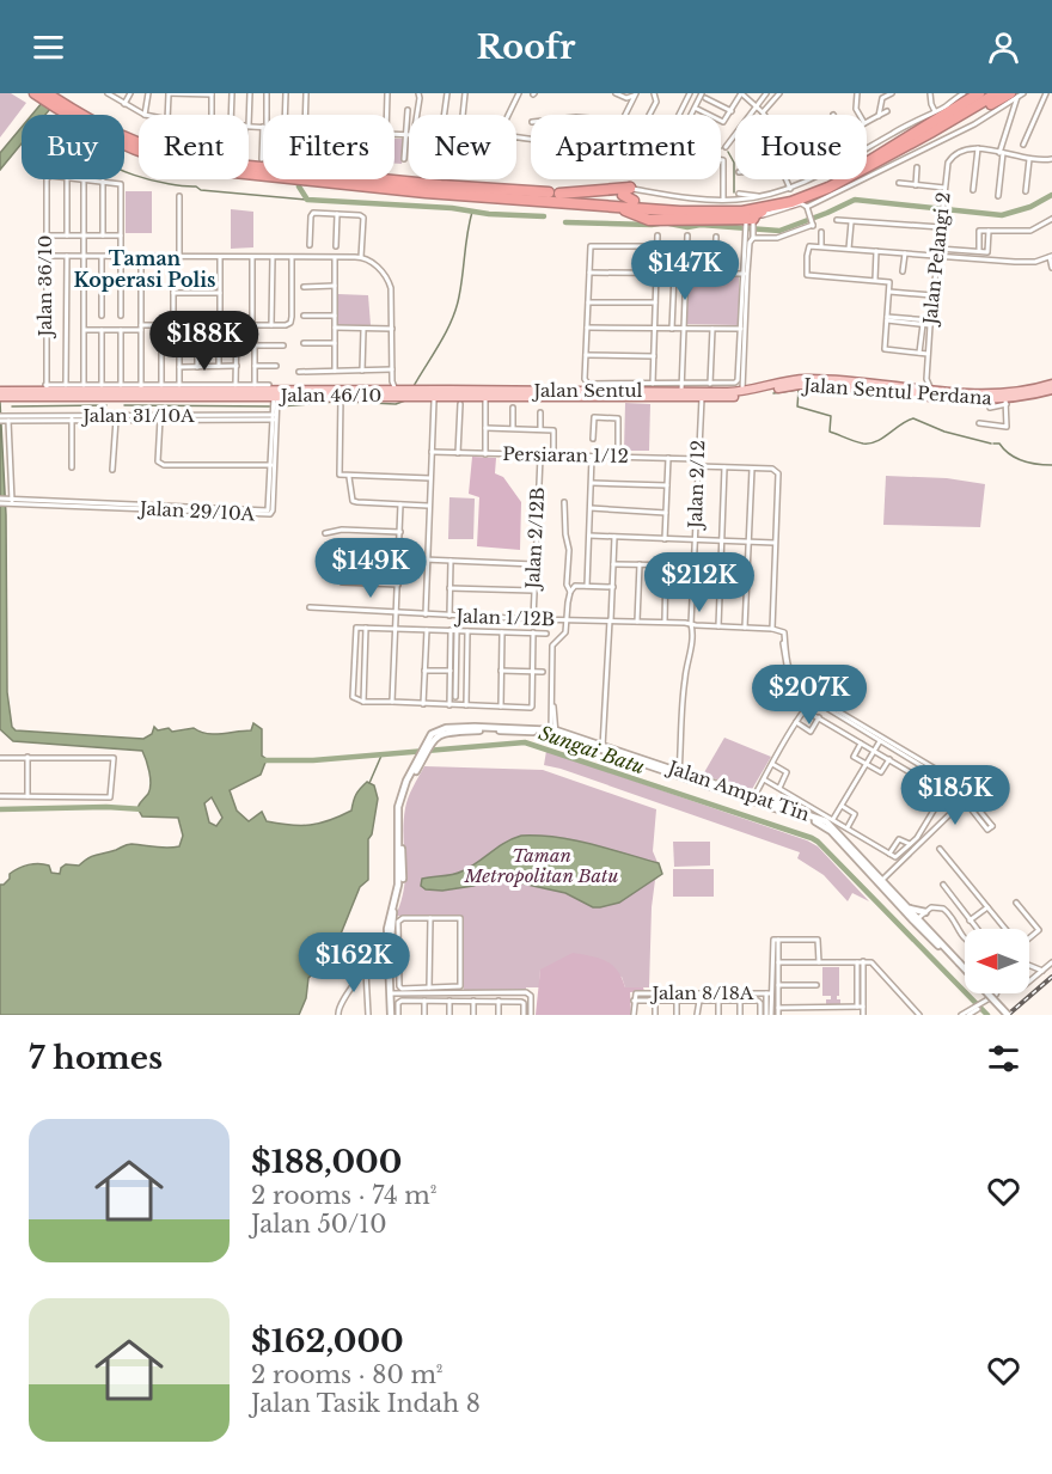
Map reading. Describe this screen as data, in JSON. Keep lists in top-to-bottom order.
{
  "streets": {
    "main road": ["Jalan Sentul", "Jalan Sentul Perdana", "Jalan 46/10"],
    "street": [
      "Jalan Pelangi 2",
      "Jalan 36/10",
      "Jalan 31/10A",
      "Persiaran 1/12",
      "Jalan 2/12",
      "Jalan 29/10A",
      "Jalan 2/12B",
      "Jalan 1/12B",
      "Jalan Ampat Tin",
      "Jalan 8/18A"
    ]
  },
  "crossings": [
    ["Jalan 36/10", "Jalan 46/10"],
    ["Jalan Sentul", "Jalan Sentul Perdana"],
    ["Jalan Sentul", "Jalan 46/10"],
    ["Jalan Sentul", "Jalan 2/12"],
    ["Jalan Sentul Perdana", "Jalan 2/12"],
    ["Jalan 46/10", "Jalan 29/10A"],
    ["Jalan 31/10A", "Jalan 29/10A"],
    ["Persiaran 1/12", "Jalan 2/12"],
    ["Persiaran 1/12", "Jalan 2/12B"],
    ["Jalan 2/12", "Jalan 1/12B"],
    ["Jalan 2/12", "Jalan Ampat Tin"],
    ["Jalan 2/12B", "Jalan 1/12B"]
  ],
  "districts": ["Taman Koperasi Polis"],
  "water": ["Sungai Batu"],
  "parks": ["Taman Metropolitan Batu"],
  "north": "left",
  "page": {
    "header": "Roofr",
    "chip": [
      "Buy",
      "Rent",
      "Filters",
      "New",
      "Apartment",
      "House"
    ],
    "price": [
      "$147K",
      "$188K",
      "$149K",
      "$212K",
      "$207K",
      "$185K",
      "$162K"
    ],
    "heading": "7 homes",
    "list": [
      {
        "name": "$188,000",
        "note": "2 rooms · 74 m² · Jalan 50/10"
      },
      {
        "name": "$162,000",
        "note": "2 rooms · 80 m² · Jalan Tasik Indah 8"
      }
    ]
  }
}
